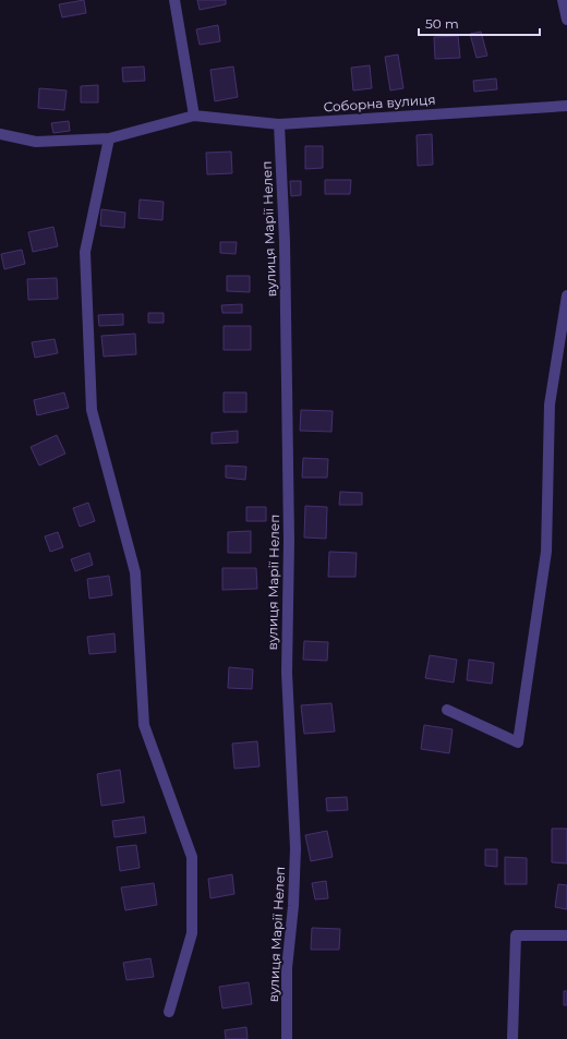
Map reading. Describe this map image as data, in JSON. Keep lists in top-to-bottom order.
{
  "streets": {
    "street": ["Соборна вулиця", "вулиця Марії Нелеп"]
  },
  "crossings": [
    ["Соборна вулиця", "вулиця Марії Нелеп"]
  ],
  "scale_bar": "50 m"
}
